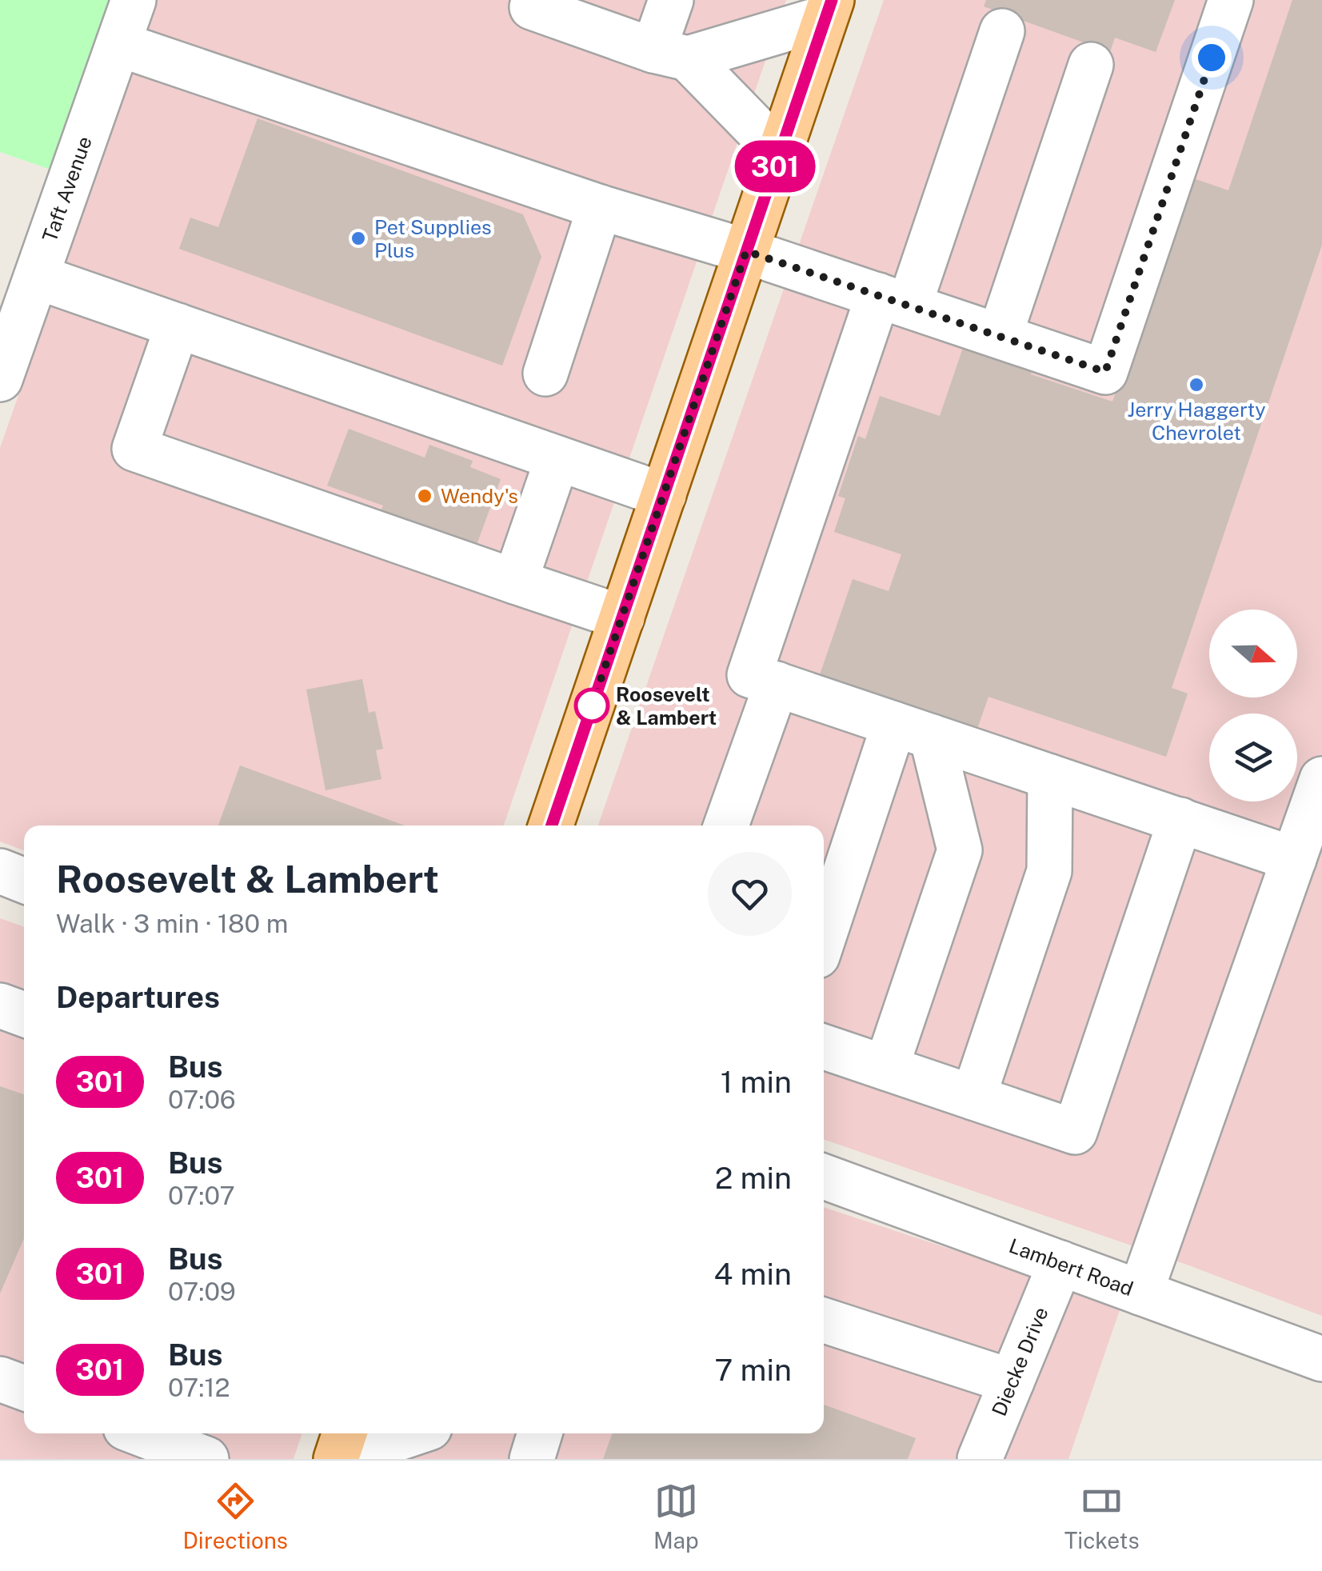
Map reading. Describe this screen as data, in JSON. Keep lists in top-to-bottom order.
{
  "streets": {
    "street": ["Taft Avenue", "Lambert Road", "Diecke Drive"]
  },
  "crossings": [
    ["Lambert Road", "Diecke Drive"]
  ],
  "places": [
    "Pet Supplies Plus",
    "Jerry Haggerty Chevrolet",
    "Wendy's",
    "Roosevelt & Lambert"
  ],
  "lines": ["bus line 301"],
  "north": "right",
  "page": {
    "on_map": "301",
    "heading": [
      ["Roosevelt & Lambert", "Walk · 3 min · 180 m"],
      "Departures"
    ],
    "list": [
      {
        "mark": "301",
        "name": "Bus",
        "note": "07:06",
        "value": "1 min"
      },
      {
        "mark": "301",
        "name": "Bus",
        "note": "07:07",
        "value": "2 min"
      },
      {
        "mark": "301",
        "name": "Bus",
        "note": "07:09",
        "value": "4 min"
      },
      {
        "mark": "301",
        "name": "Bus",
        "note": "07:12",
        "value": "7 min"
      }
    ],
    "tabs": ["Directions", "Map", "Tickets"]
  }
}
